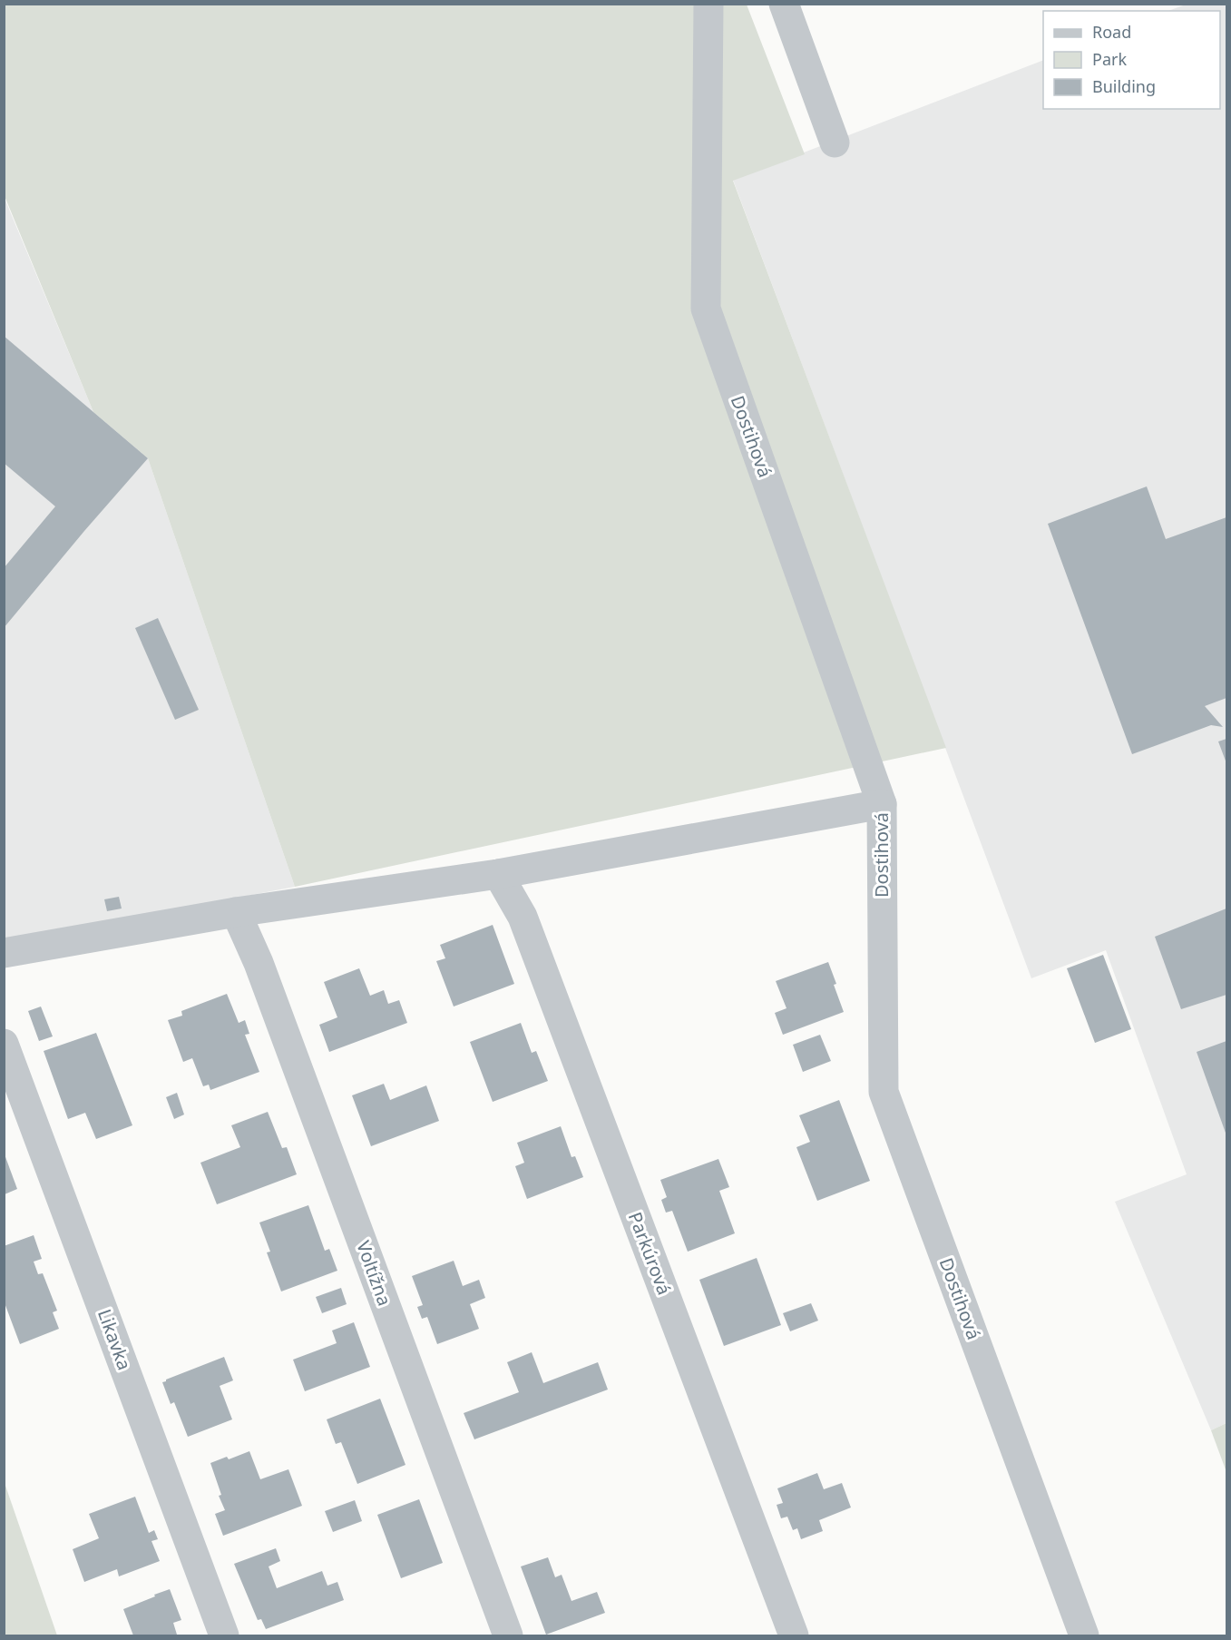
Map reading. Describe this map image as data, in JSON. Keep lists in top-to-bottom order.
{
  "streets": {
    "street": [
      "Dostihová",
      "Parkúrová",
      "Voltížna",
      "Likavka"
    ]
  },
  "legend": ["Road", "Park", "Building"]
}
